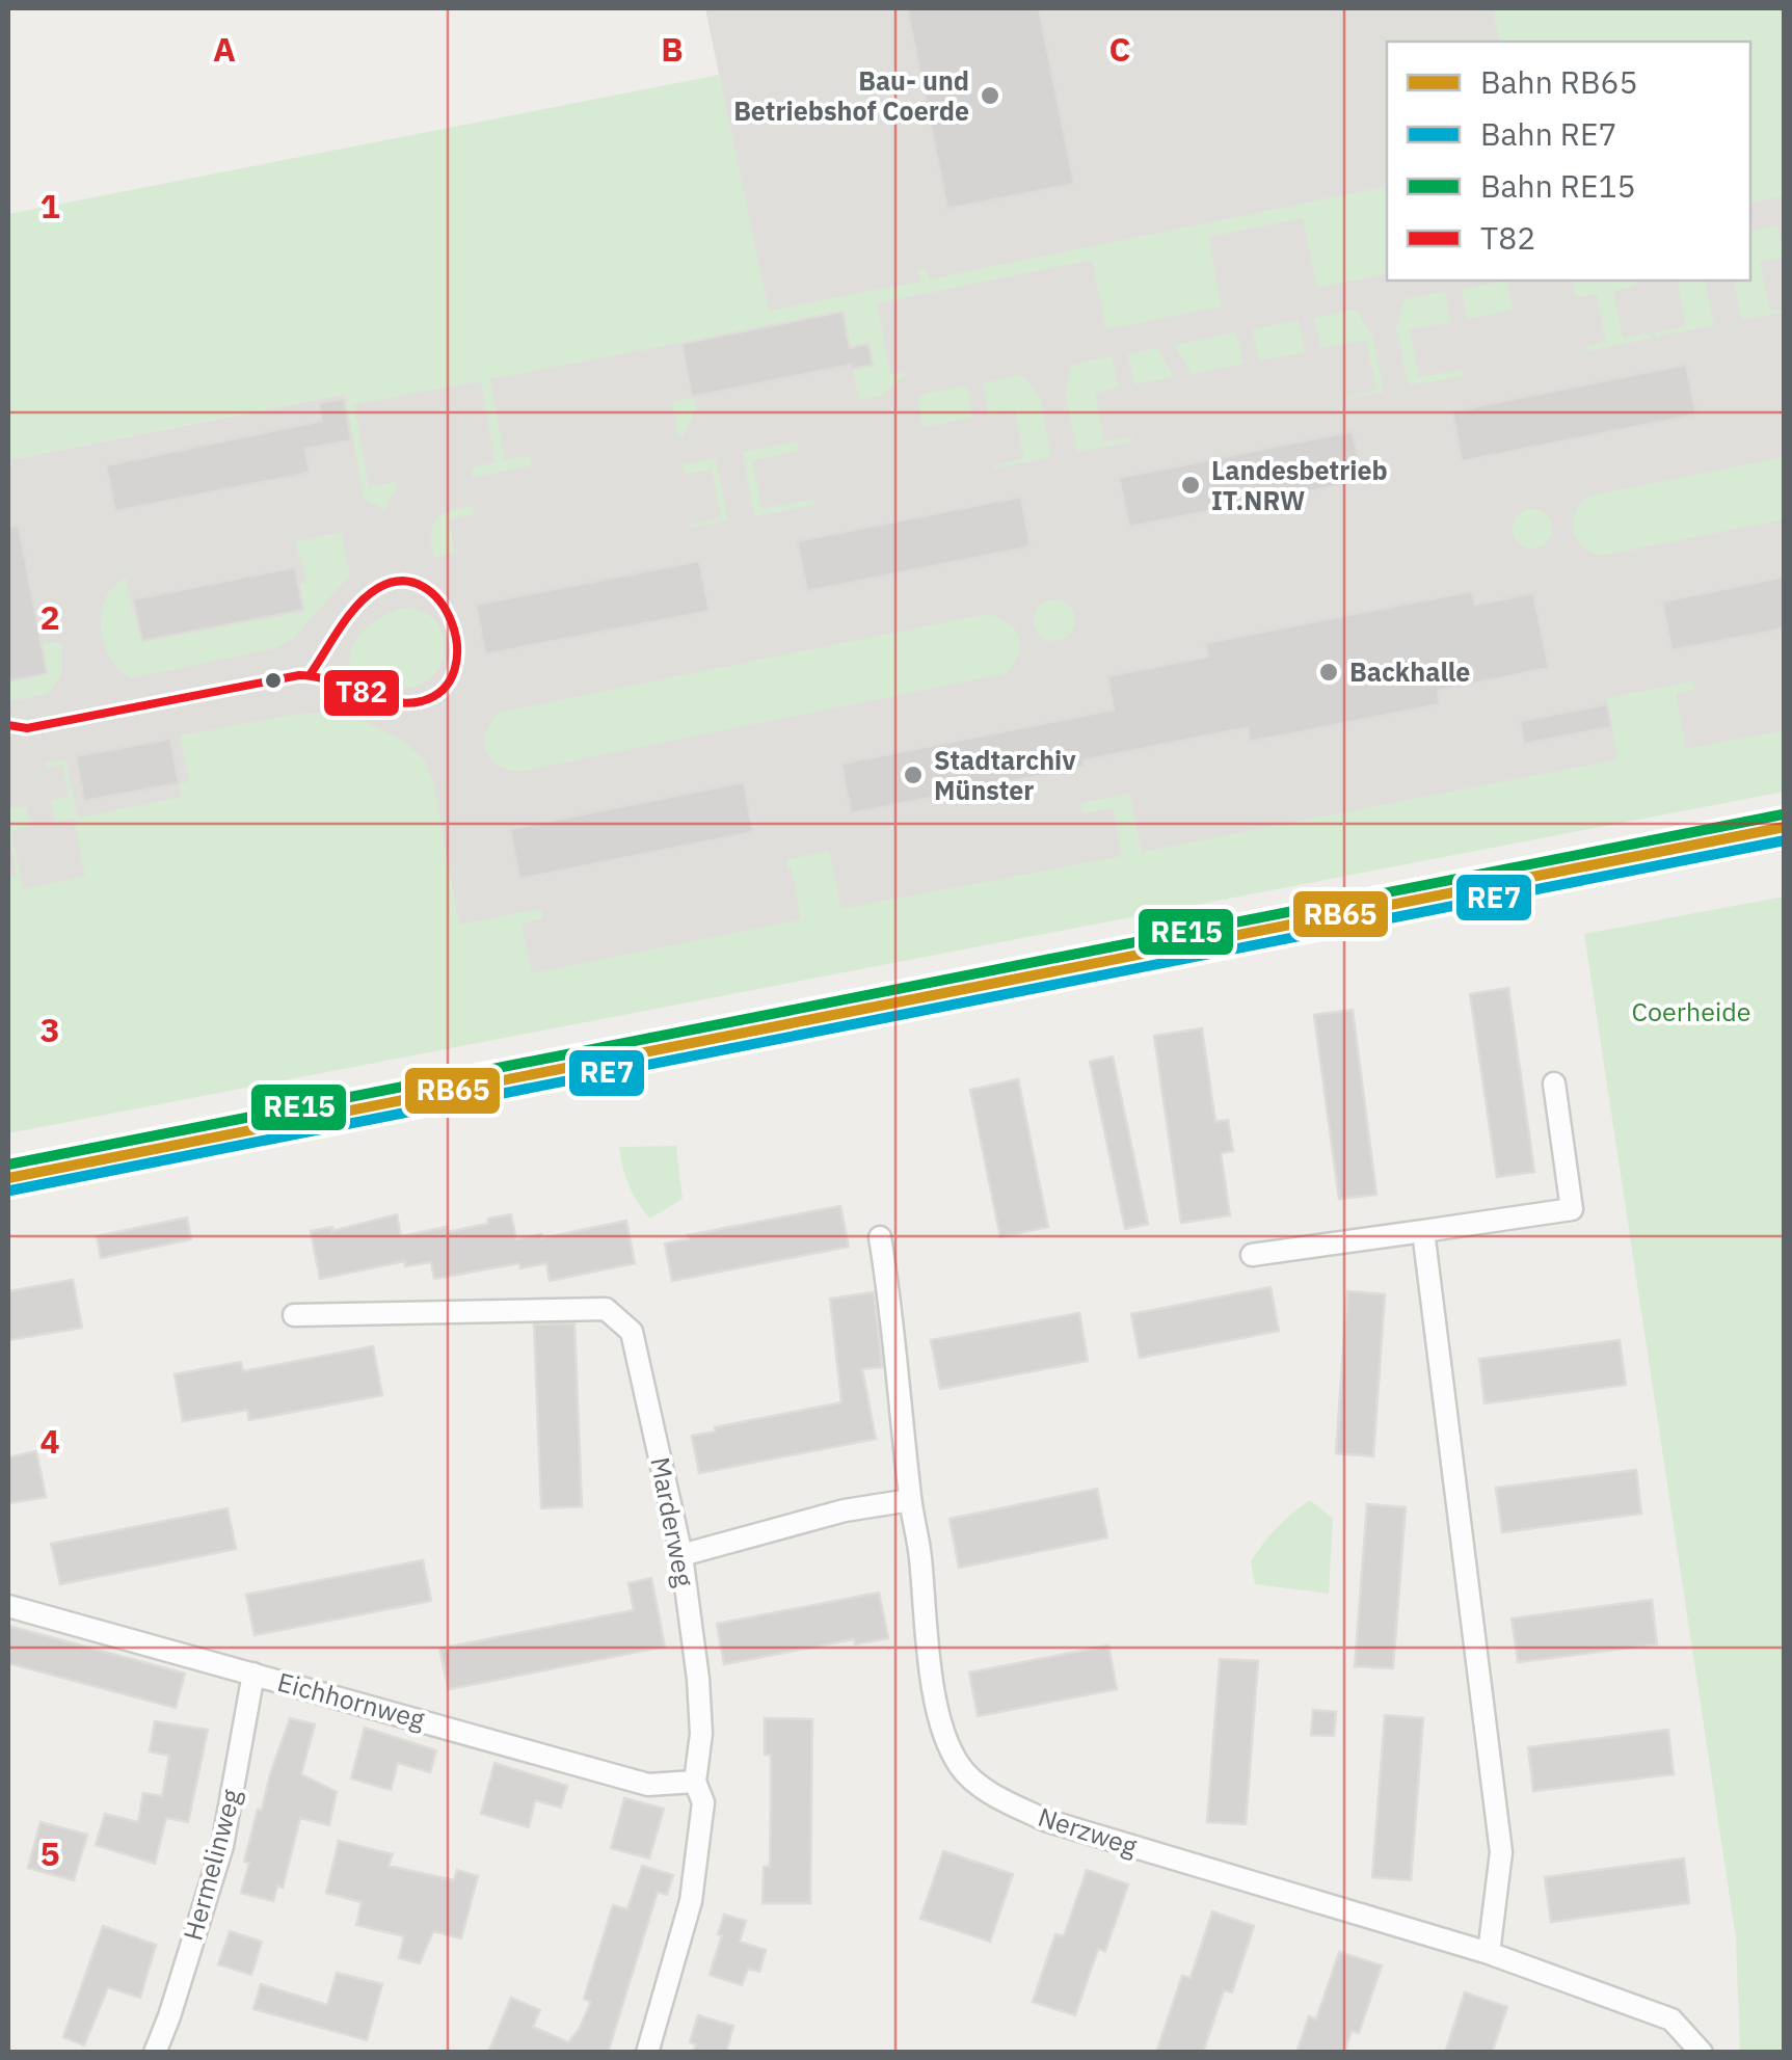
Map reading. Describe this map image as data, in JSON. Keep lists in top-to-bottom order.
{
  "streets": {
    "street": [
      "Marderweg",
      "Eichhornweg",
      "Nerzweg",
      "Hermelinweg"
    ]
  },
  "crossings": [
    ["Marderweg", "Eichhornweg"],
    ["Eichhornweg", "Hermelinweg"]
  ],
  "parks": ["Coerheide"],
  "places": [
    "Bau- und Betriebshof Coerde",
    "Landesbetrieb IT.NRW",
    "Backhalle",
    "Stadtarchiv Münster"
  ],
  "lines": [
    "transit line T82",
    "rail line RE15",
    "rail line RB65",
    "rail line RE7"
  ],
  "legend": [
    "Bahn RB65",
    "Bahn RE7",
    "Bahn RE15",
    "T82"
  ],
  "grid": {
    "columns": ["A", "B", "C"],
    "rows": [
      "1",
      "2",
      "3",
      "4",
      "5"
    ]
  }
}
